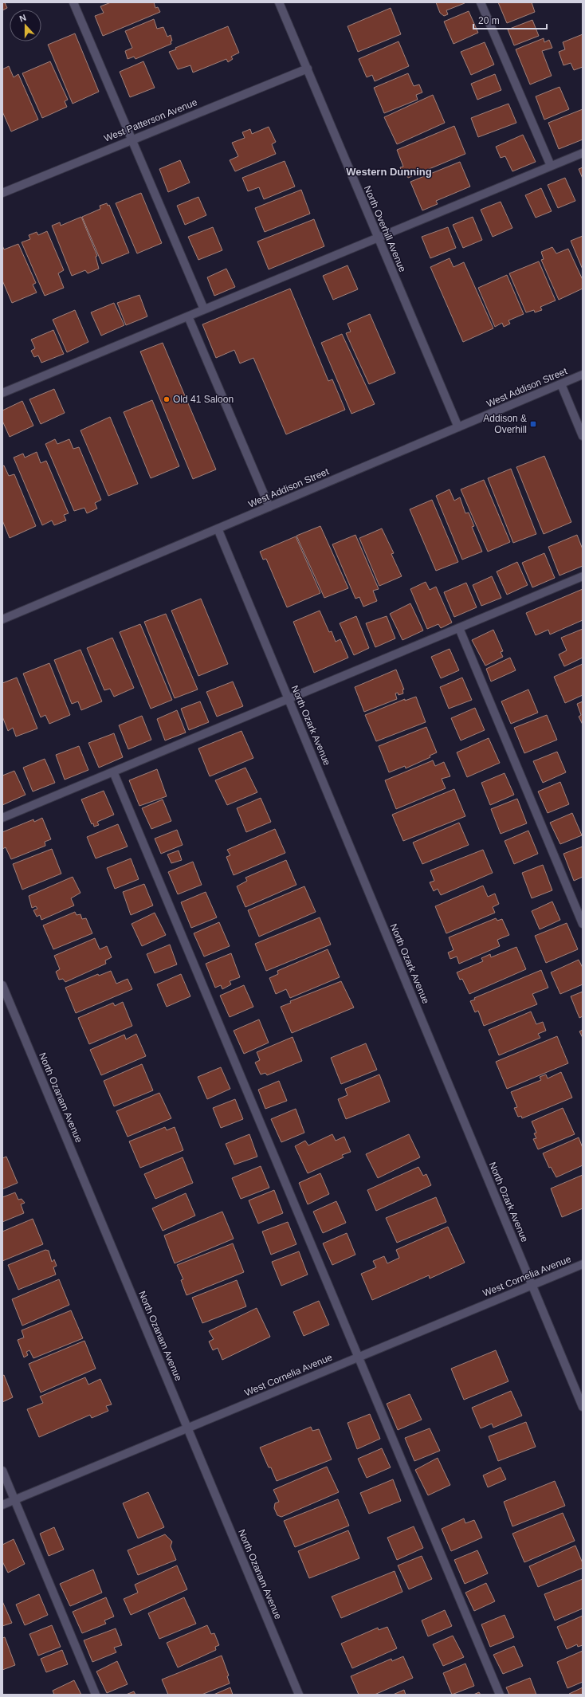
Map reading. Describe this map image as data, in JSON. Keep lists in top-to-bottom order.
{
  "streets": {
    "street": [
      "West Patterson Avenue",
      "North Overhill Avenue",
      "West Addison Street",
      "North Ozark Avenue",
      "North Ozanam Avenue",
      "West Cornelia Avenue"
    ]
  },
  "crossings": [
    ["West Patterson Avenue", "North Overhill Avenue"],
    ["North Overhill Avenue", "West Addison Street"],
    ["West Addison Street", "North Ozark Avenue"],
    ["North Ozark Avenue", "West Cornelia Avenue"],
    ["North Ozanam Avenue", "West Cornelia Avenue"]
  ],
  "districts": ["Western Dunning"],
  "places": {
    "other": ["Old 41 Saloon"],
    "transit": ["Addison & Overhill"]
  },
  "scale_bar": "20 m",
  "north": "top"
}
